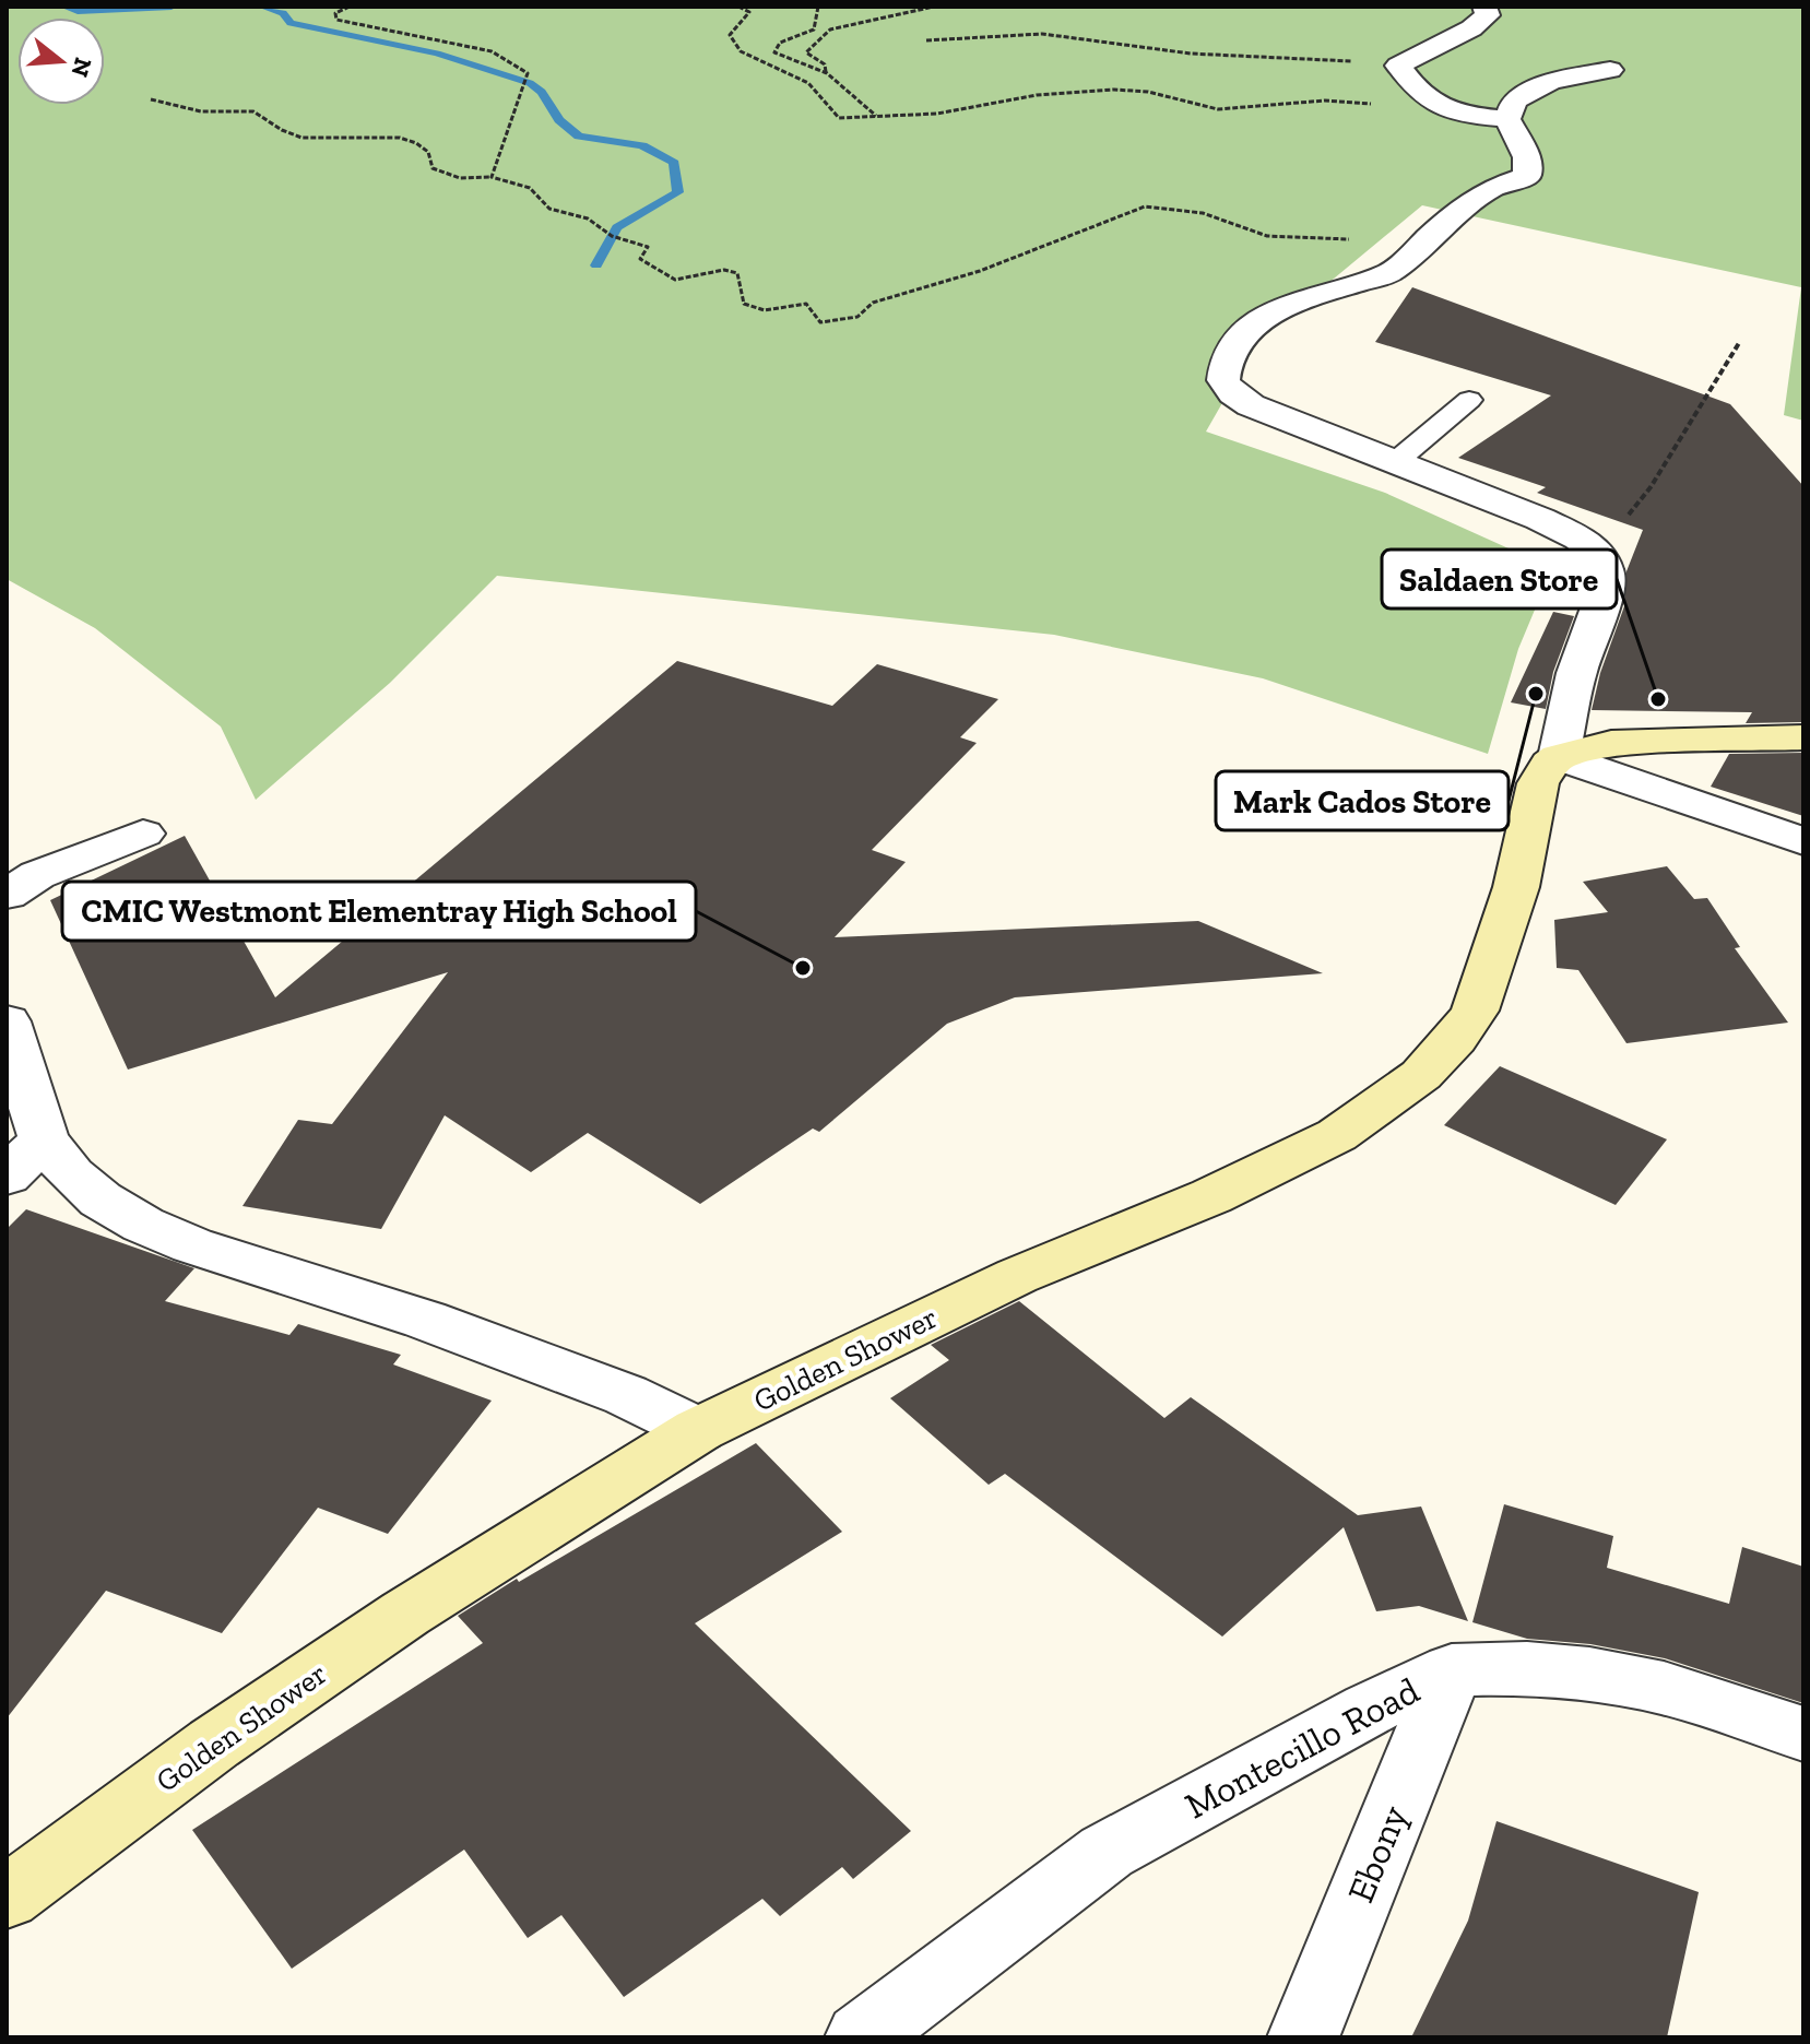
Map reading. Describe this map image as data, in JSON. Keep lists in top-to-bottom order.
{
  "streets": {
    "main road": ["Golden Shower"],
    "street": ["Montecillo Road", "Ebony"]
  },
  "crossings": [
    ["Montecillo Road", "Ebony"]
  ],
  "places": ["Mark Cados Store", "Saldaen Store", "CMIC Westmont Elementray High School"],
  "north": "right"
}
